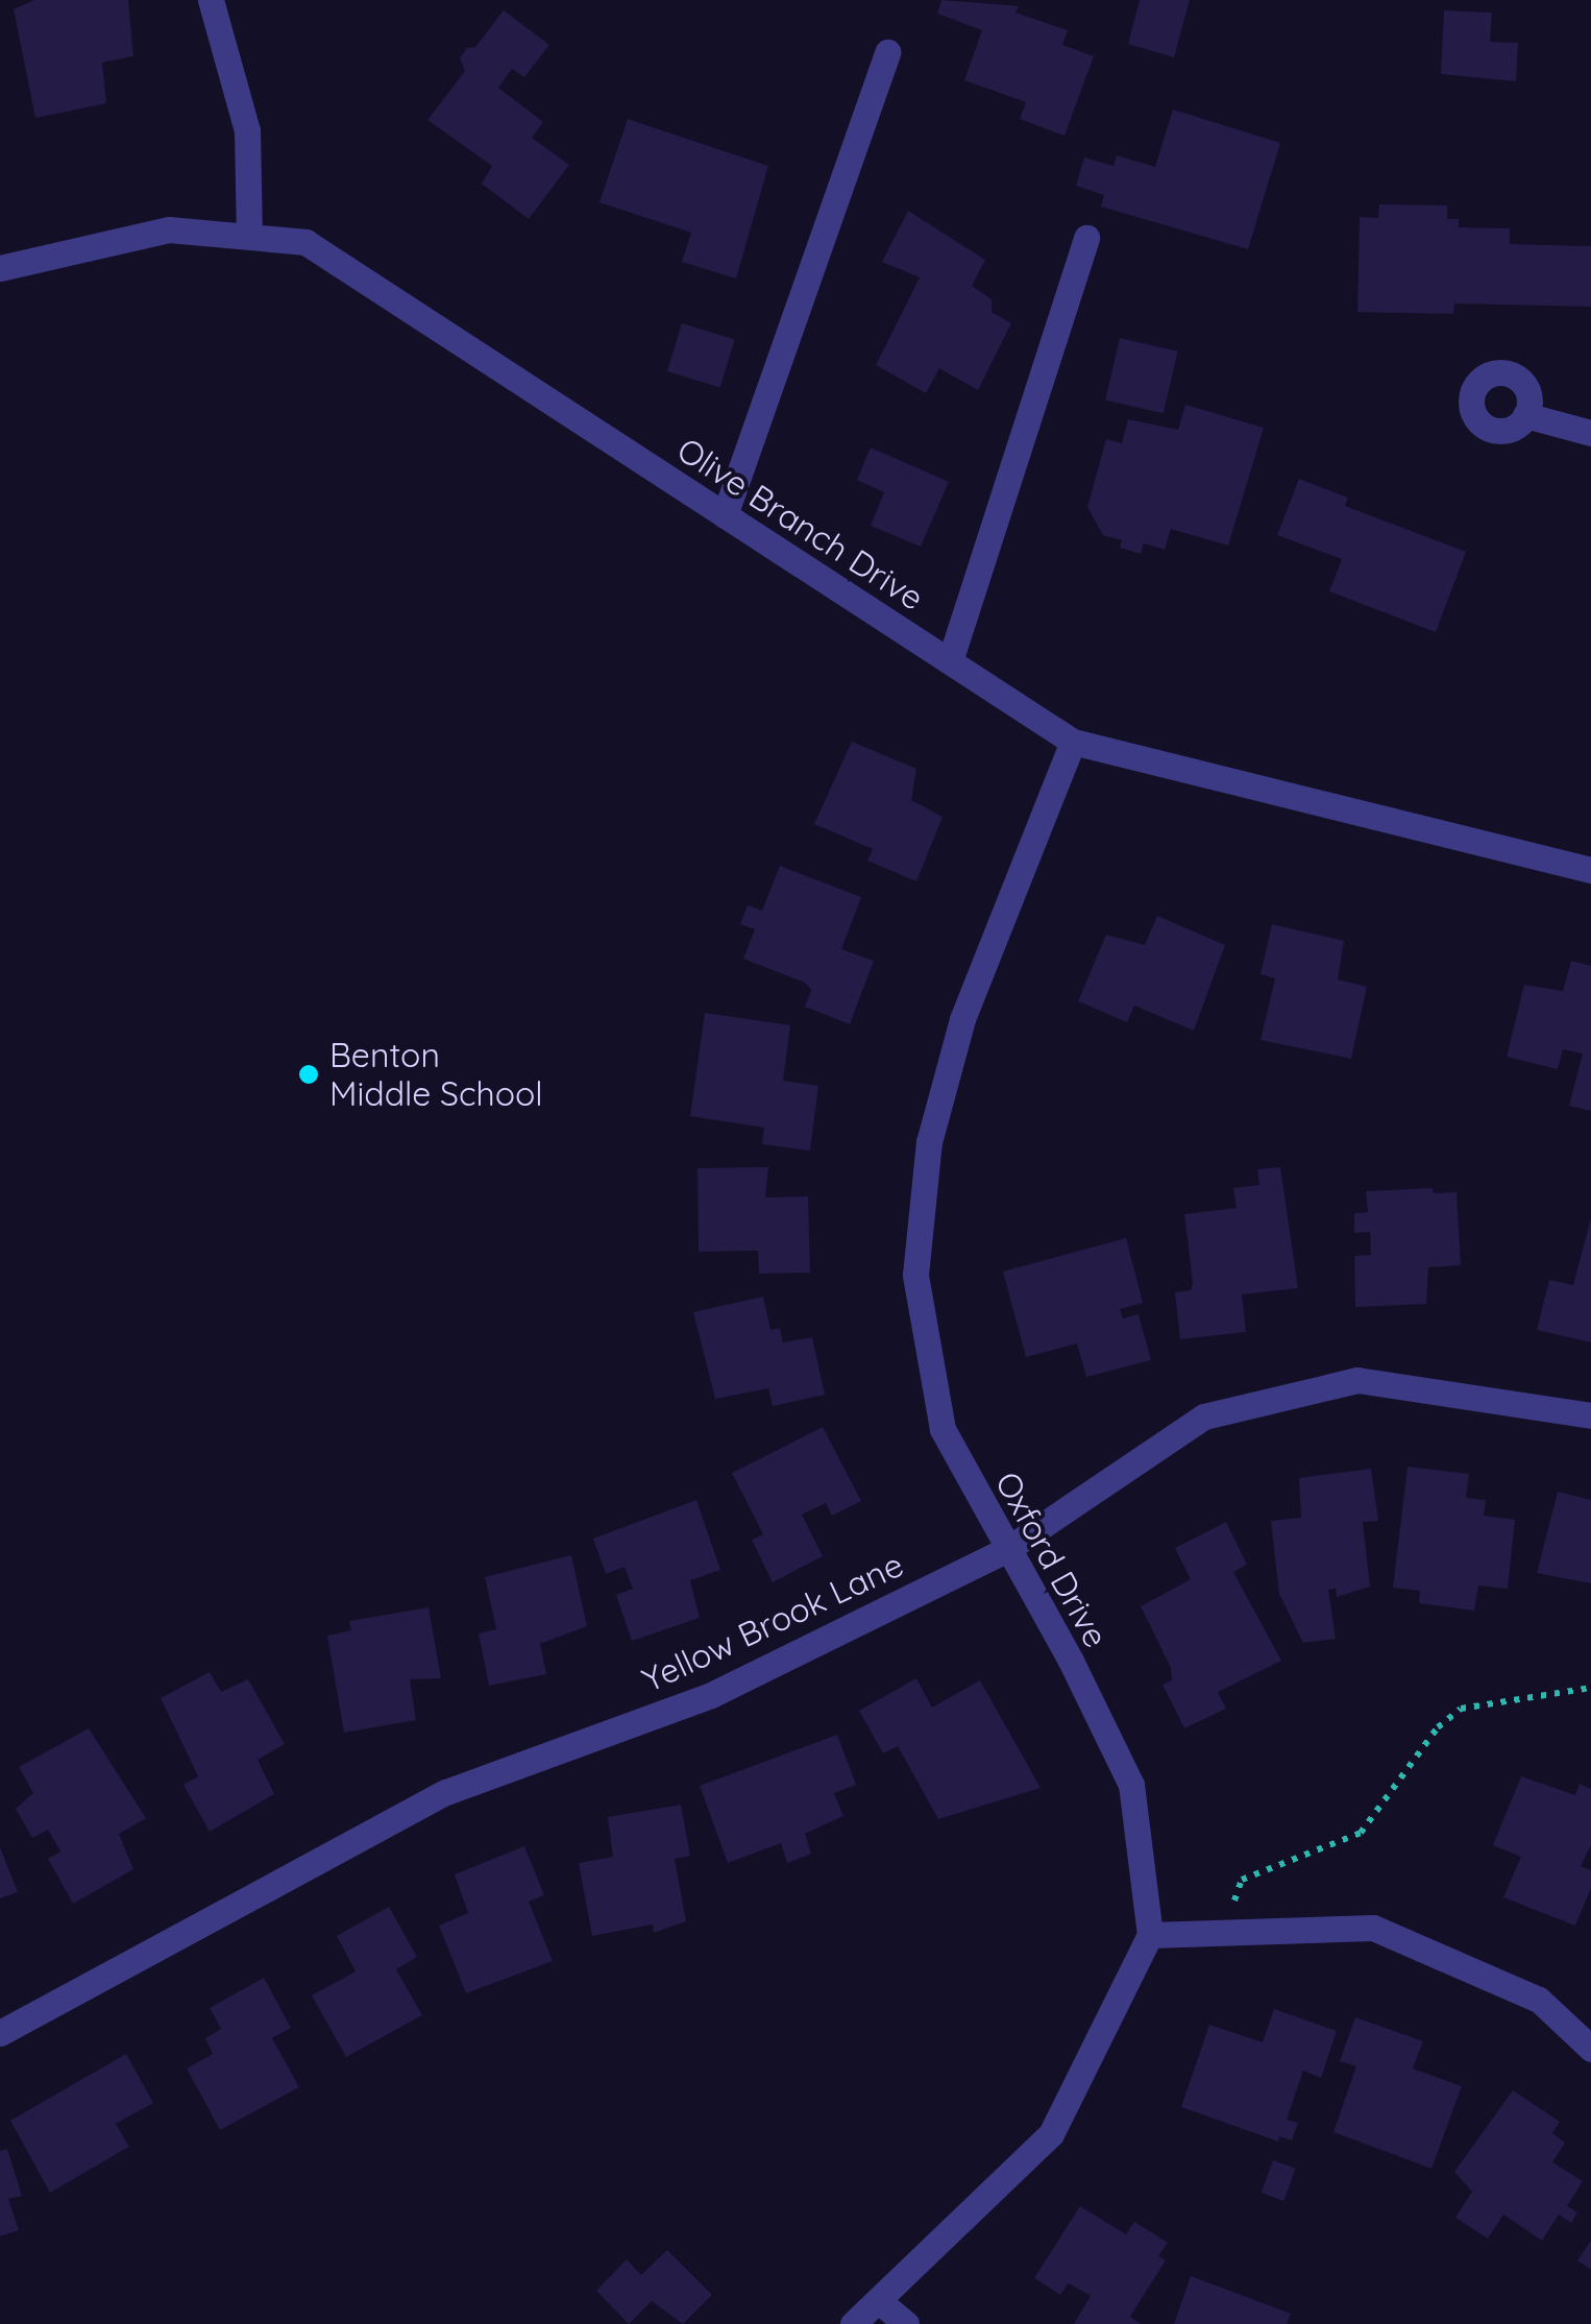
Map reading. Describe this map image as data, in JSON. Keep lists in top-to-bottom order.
{
  "streets": {
    "street": ["Olive Branch Drive", "Oxford Drive", "Yellow Brook Lane"]
  },
  "crossings": [
    ["Olive Branch Drive", "Oxford Drive"],
    ["Oxford Drive", "Yellow Brook Lane"]
  ],
  "places": ["Benton Middle School"]
}
